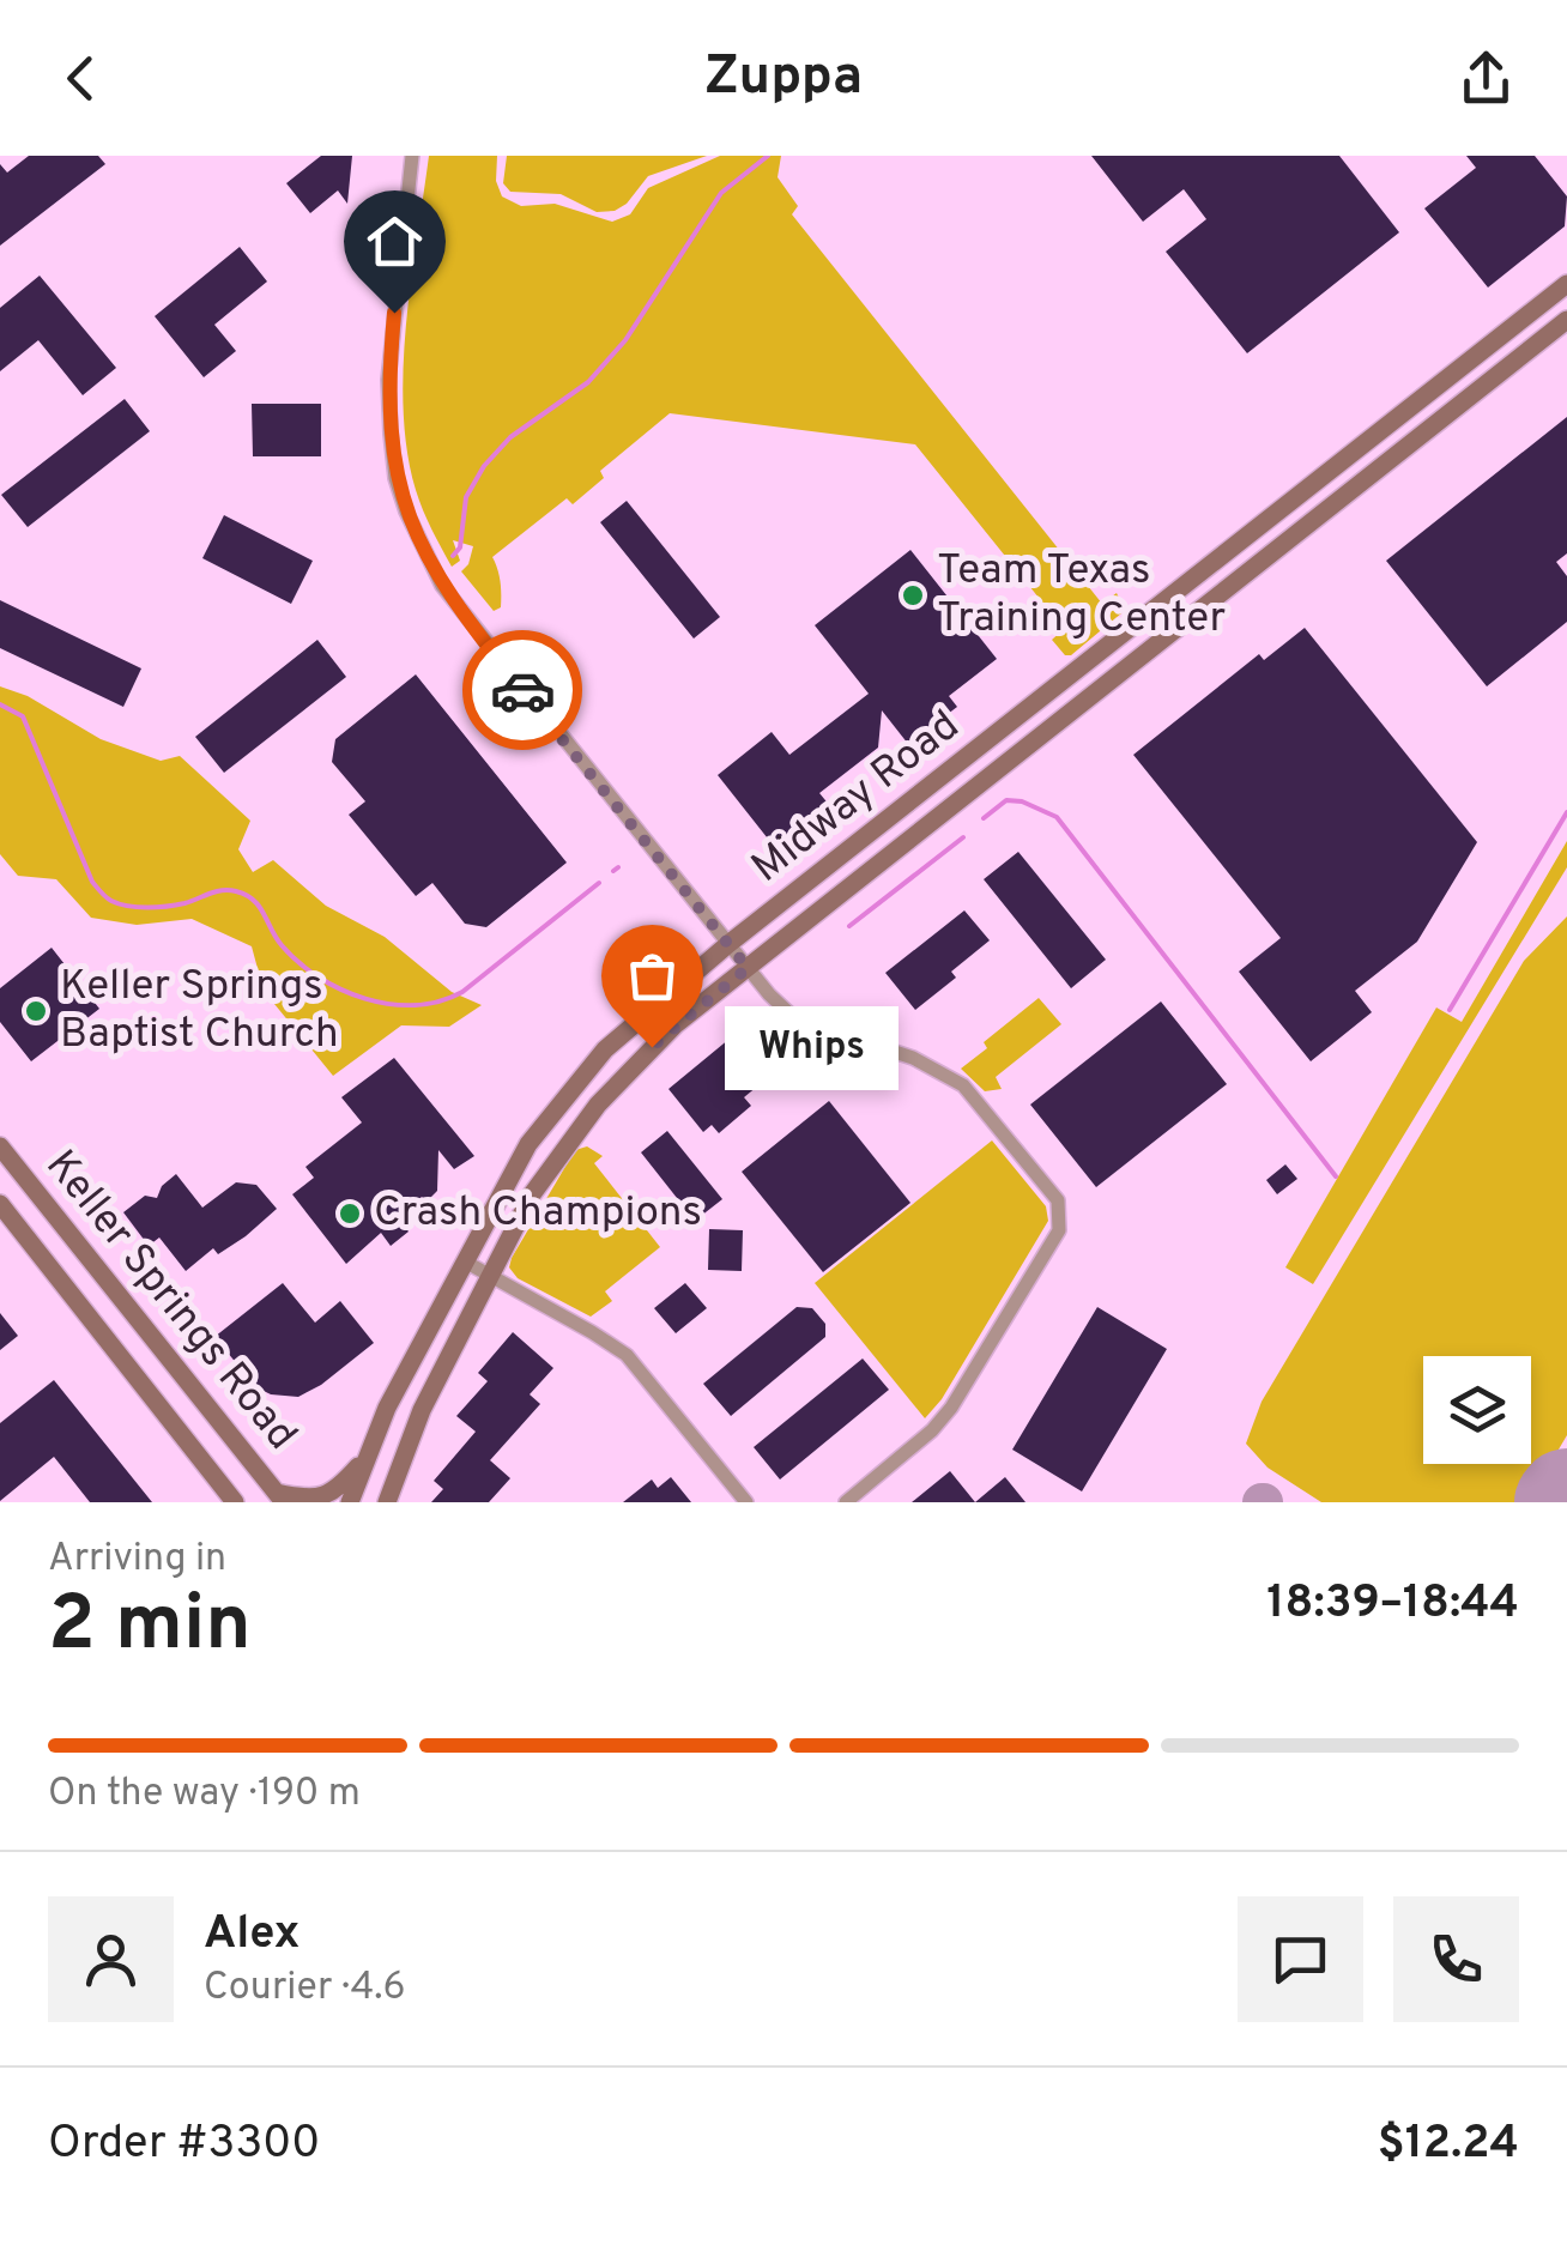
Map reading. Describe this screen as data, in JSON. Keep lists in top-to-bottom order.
{
  "streets": {
    "main road": ["Midway Road", "Keller Springs Road"]
  },
  "places": [
    "Team Texas Training Center",
    "Keller Springs Baptist Church",
    "Whips",
    "Crash Champions"
  ],
  "page": {
    "header": "Zuppa",
    "bubble": "Whips",
    "heading": ["2 min", "Arriving in", "18:39–18:44"],
    "panel": [
      "Alex",
      "Courier · 4.6",
      "Order #3300",
      "$12.24"
    ],
    "bar": "On the way · 190 m"
  }
}
